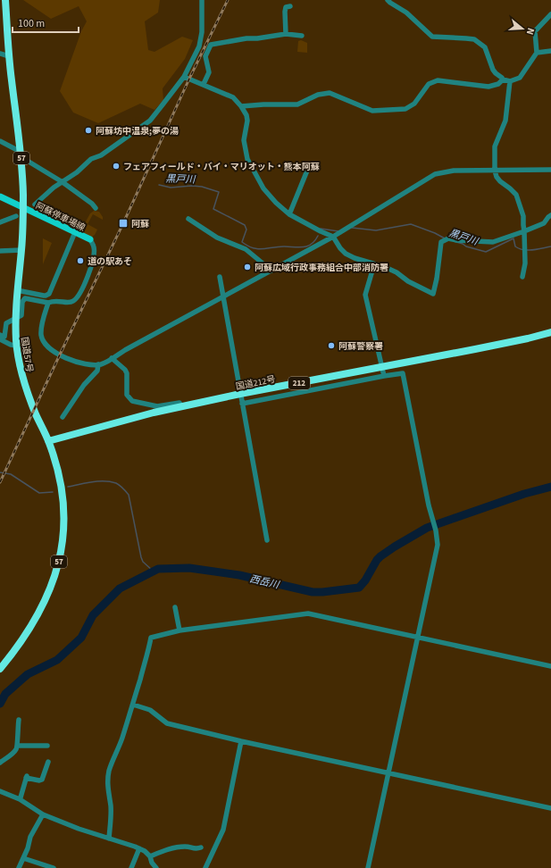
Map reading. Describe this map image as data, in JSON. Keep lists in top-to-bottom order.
{
  "streets": {
    "highway": [
      "57",
      "国道57号",
      "国道212号",
      "212"
    ],
    "main road": ["阿蘇停車場線"]
  },
  "crossings": [
    ["阿蘇停車場線", "国道57号"],
    ["国道57号", "国道212号"]
  ],
  "water": ["黒戸川", "西岳川"],
  "places": {
    "other": [
      "阿蘇坊中温泉;夢の湯",
      "フェアフィールド・バイ・マリオット・熊本阿蘇",
      "道の駅あそ",
      "阿蘇広域行政事務組合中部消防署",
      "阿蘇警察署"
    ],
    "transit": ["阿蘇"]
  },
  "scale_bar": "100 m",
  "north": "right"
}
